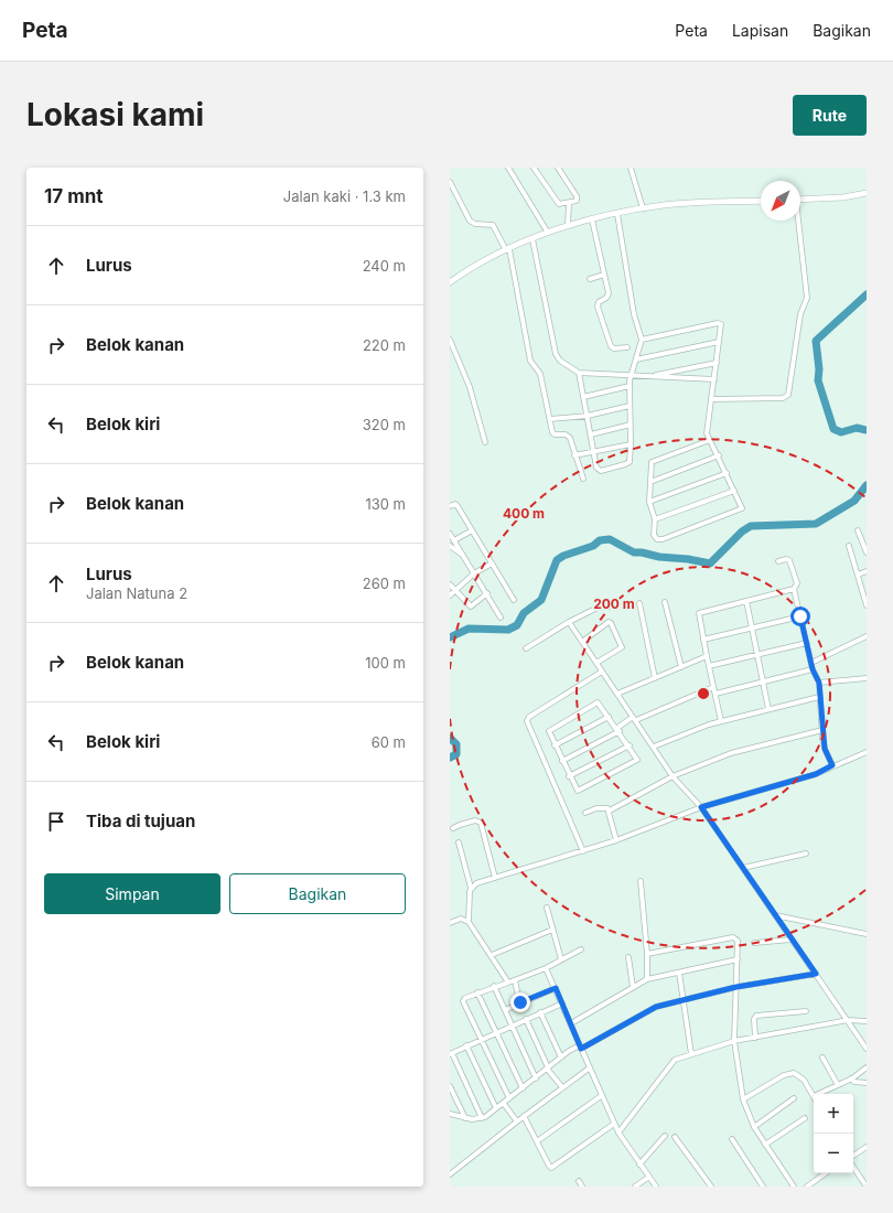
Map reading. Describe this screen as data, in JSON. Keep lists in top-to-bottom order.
{
  "north": "bottom left",
  "page": {
    "header": "Peta",
    "nav": ["Peta", "Lapisan", "Bagikan"],
    "buttons": [
      "Rute",
      ["Simpan", "Bagikan"]
    ],
    "title": "Lokasi kami",
    "heading": ["17 mnt", "Jalan kaki · 1.3 km"],
    "list": [
      ["Lurus", "240 m"],
      ["Belok kanan", "220 m"],
      ["Belok kiri", "320 m"],
      ["Belok kanan", "130 m"],
      ["Lurus", "Jalan Natuna 2", "260 m"],
      ["Belok kanan", "100 m"],
      ["Belok kiri", "60 m"],
      "Tiba di tujuan"
    ],
    "map_buttons": ["+", "−"]
  },
  "rings": ["400 m", "200 m"]
}
